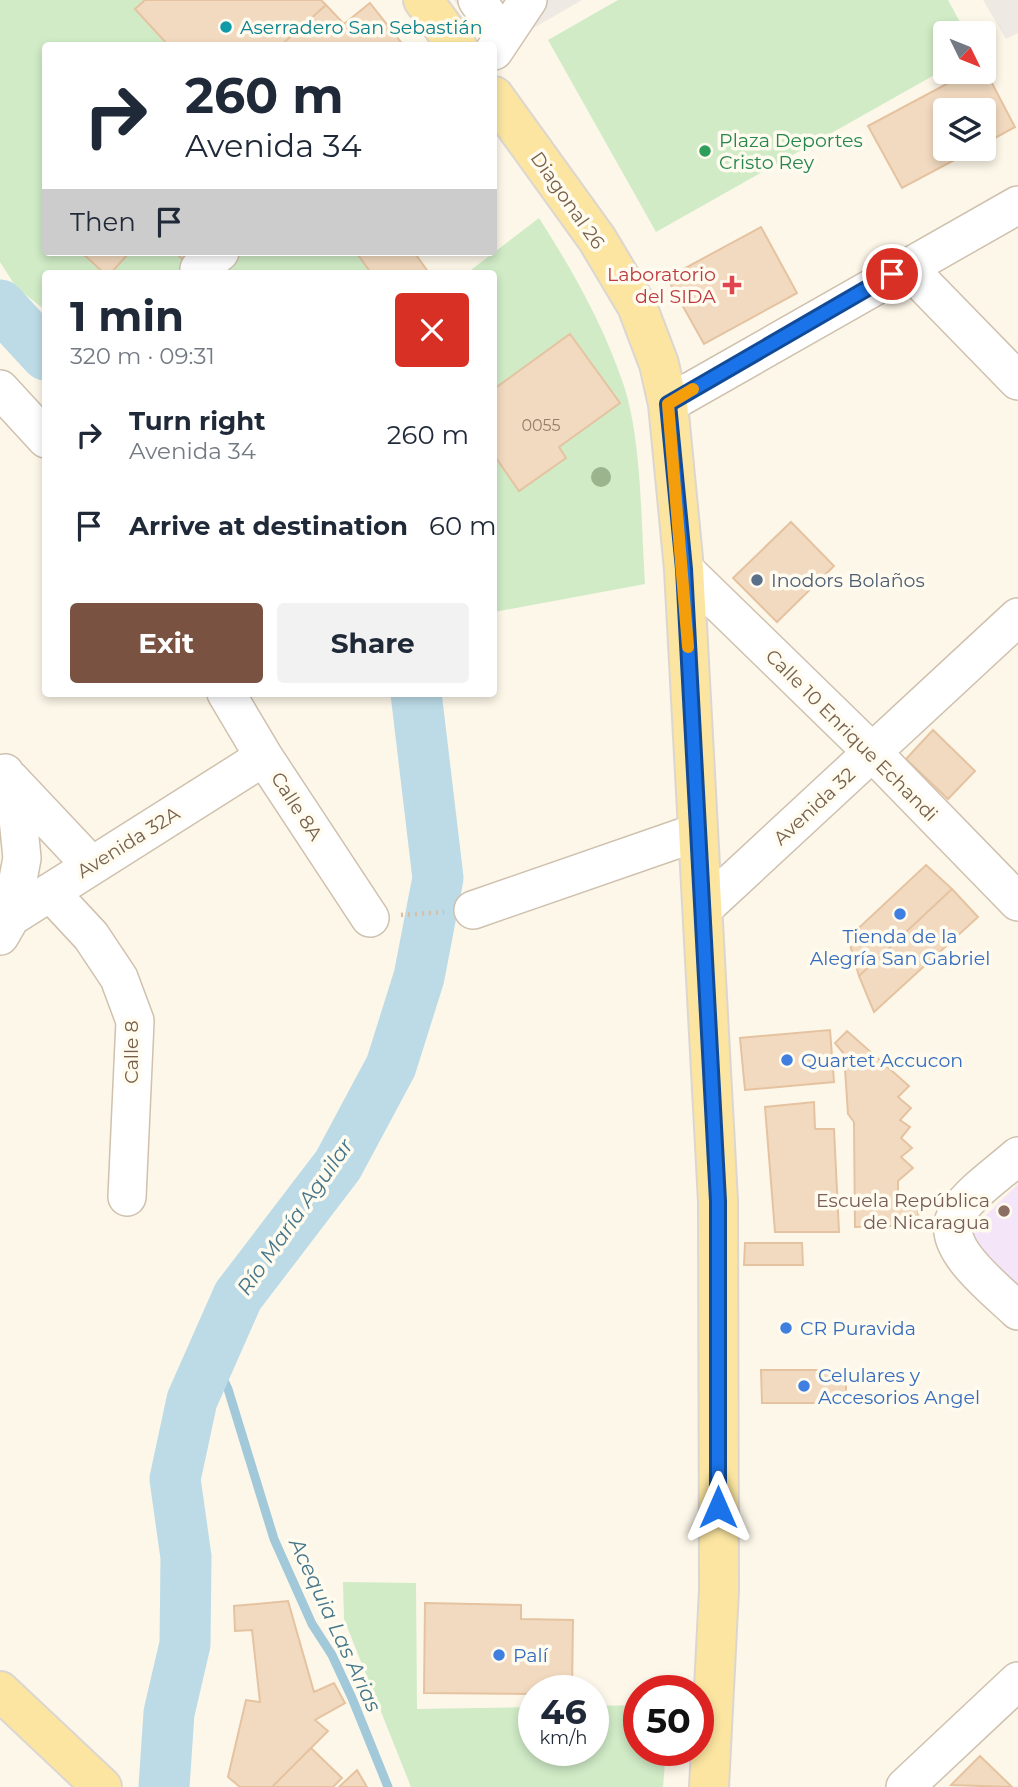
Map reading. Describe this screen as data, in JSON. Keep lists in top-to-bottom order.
{
  "streets": {
    "main road": ["Diagonal 26"],
    "street": [
      "Calle 10 Enrique Echandi",
      "Calle 8A",
      "Avenida 32",
      "Avenida 32A",
      "Calle 8"
    ]
  },
  "crossings": [
    ["Diagonal 26", "Calle 10 Enrique Echandi"],
    ["Diagonal 26", "Avenida 32"],
    ["Calle 10 Enrique Echandi", "Avenida 32"],
    ["Calle 8A", "Avenida 32A"],
    ["Avenida 32A", "Calle 8"]
  ],
  "water": ["Río María Aguilar", "Acequia Las Arias"],
  "places": {
    "other": [
      "Aserradero San Sebastián",
      "Plaza Deportes Cristo Rey",
      "Inodors Bolaños",
      "Tienda de la Alegría San Gabriel",
      "Quartet Accucon",
      "Escuela República de Nicaragua",
      "CR Puravida",
      "Celulares y Accesorios Angel",
      "Palí"
    ],
    "health": ["Laboratorio del SIDA"]
  },
  "house_numbers": ["0055"],
  "north": "bottom right",
  "page": {
    "turn": ["260 m", "Avenida 34"],
    "then": "Then",
    "heading": ["1 min", "320 m · 09:31"],
    "list": [
      {
        "name": "Turn right",
        "note": "Avenida 34",
        "value": "260 m"
      },
      {
        "name": "Arrive at destination",
        "value": "60 m"
      }
    ],
    "buttons": ["Exit", "Share"],
    "speed": "46 km/h",
    "limit": "50"
  }
}
